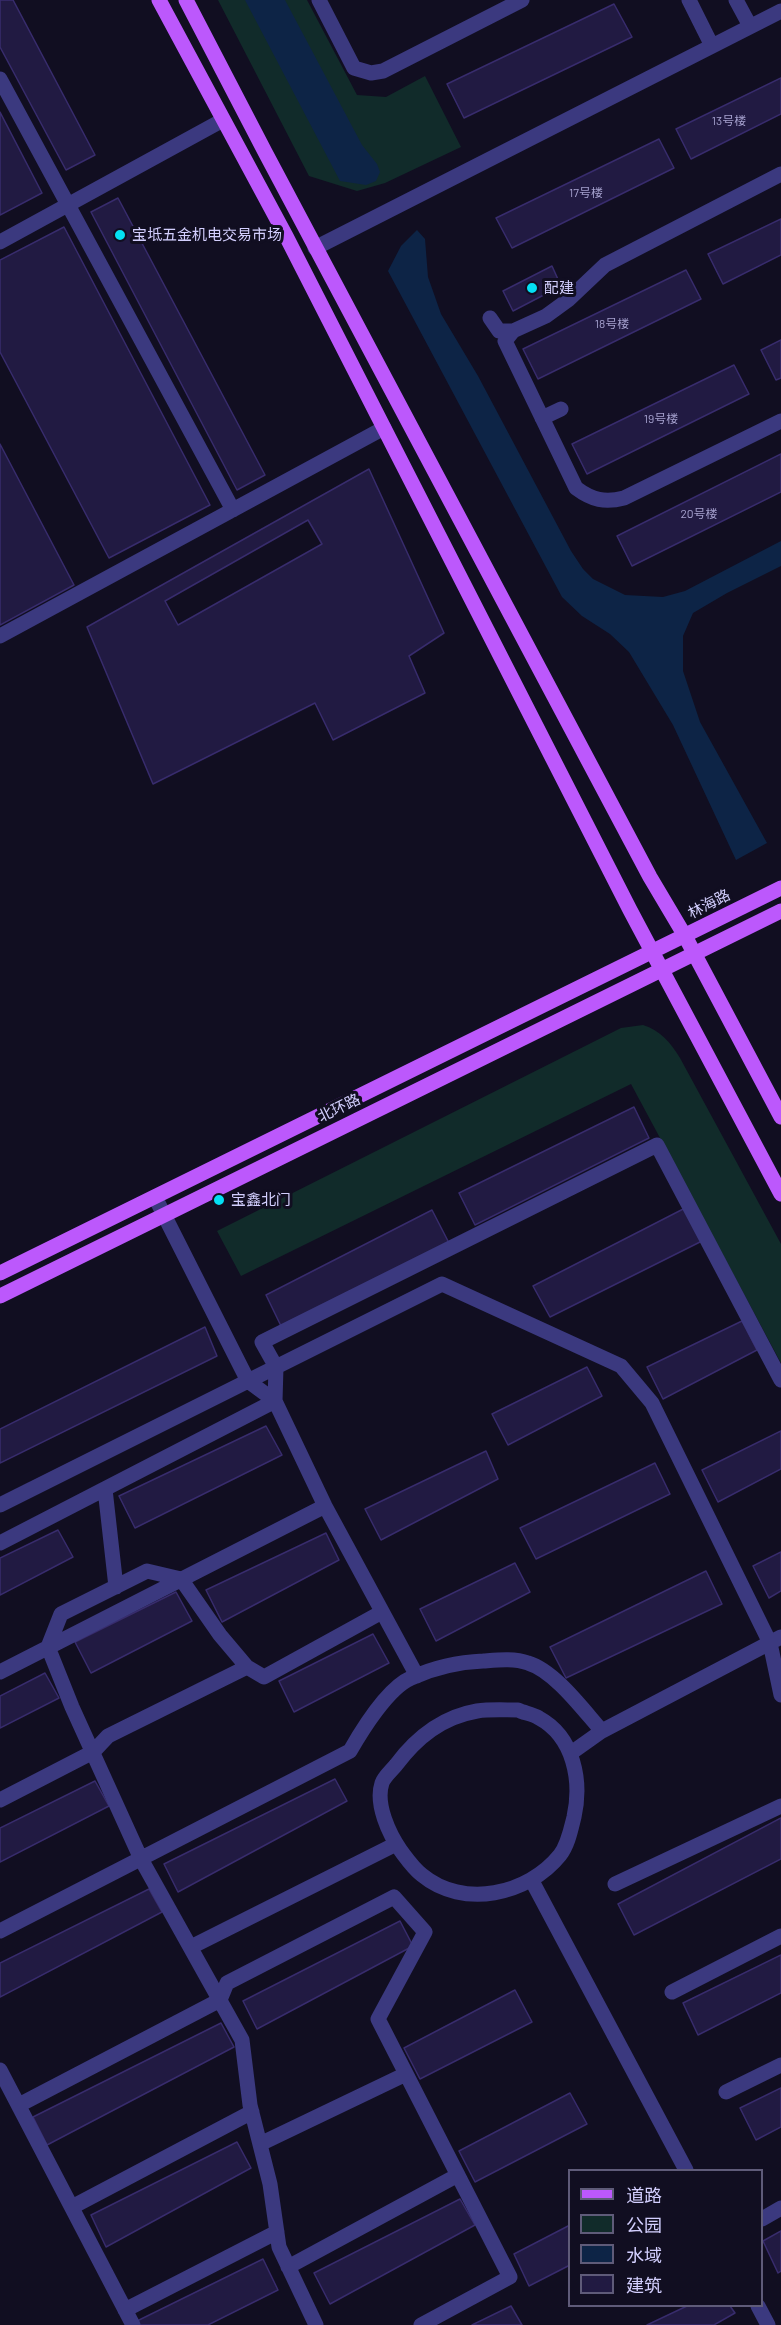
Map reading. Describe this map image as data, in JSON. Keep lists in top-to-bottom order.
{
  "streets": {
    "main road": ["林海路", "北环路"]
  },
  "crossings": [
    ["林海路", "北环路"]
  ],
  "places": ["宝坻五金机电交易市场", "配建", "宝鑫北门"],
  "house_numbers": [
    "13号楼",
    "17号楼",
    "18号楼",
    "19号楼",
    "20号楼"
  ],
  "legend": [
    "道路",
    "公园",
    "水域",
    "建筑"
  ]
}
